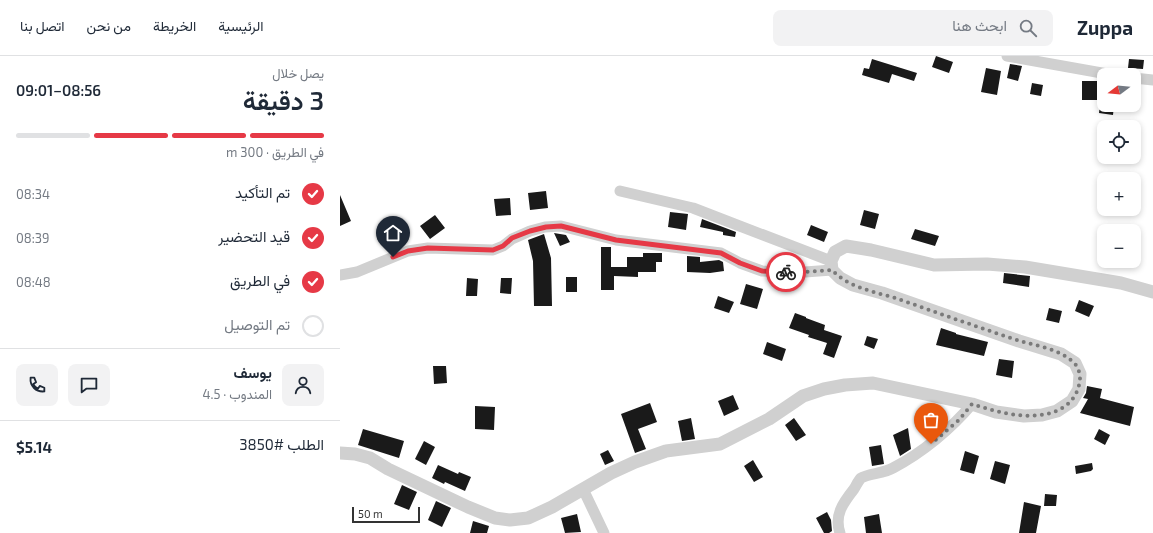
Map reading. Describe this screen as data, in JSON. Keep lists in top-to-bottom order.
{
  "scale_bar": "50 m",
  "north": "left",
  "page": {
    "header": "Zuppa",
    "search": "ابحث هنا",
    "nav": [
      "الرئيسية",
      "الخريطة",
      "من نحن",
      "اتصل بنا"
    ],
    "heading": ["3 دقيقة", "يصل خلال", "08:56–09:01"],
    "panel": [
      "يوسف",
      "المندوب · 4.5",
      "الطلب #3850",
      "$5.14"
    ],
    "map_buttons": ["+", "−"],
    "bar": "في الطريق · 300 m",
    "list": [
      ["تم التأكيد", "08:34"],
      ["قيد التحضير", "08:39"],
      ["في الطريق", "08:48"],
      "تم التوصيل"
    ],
    "scale": "50 m"
  }
}
